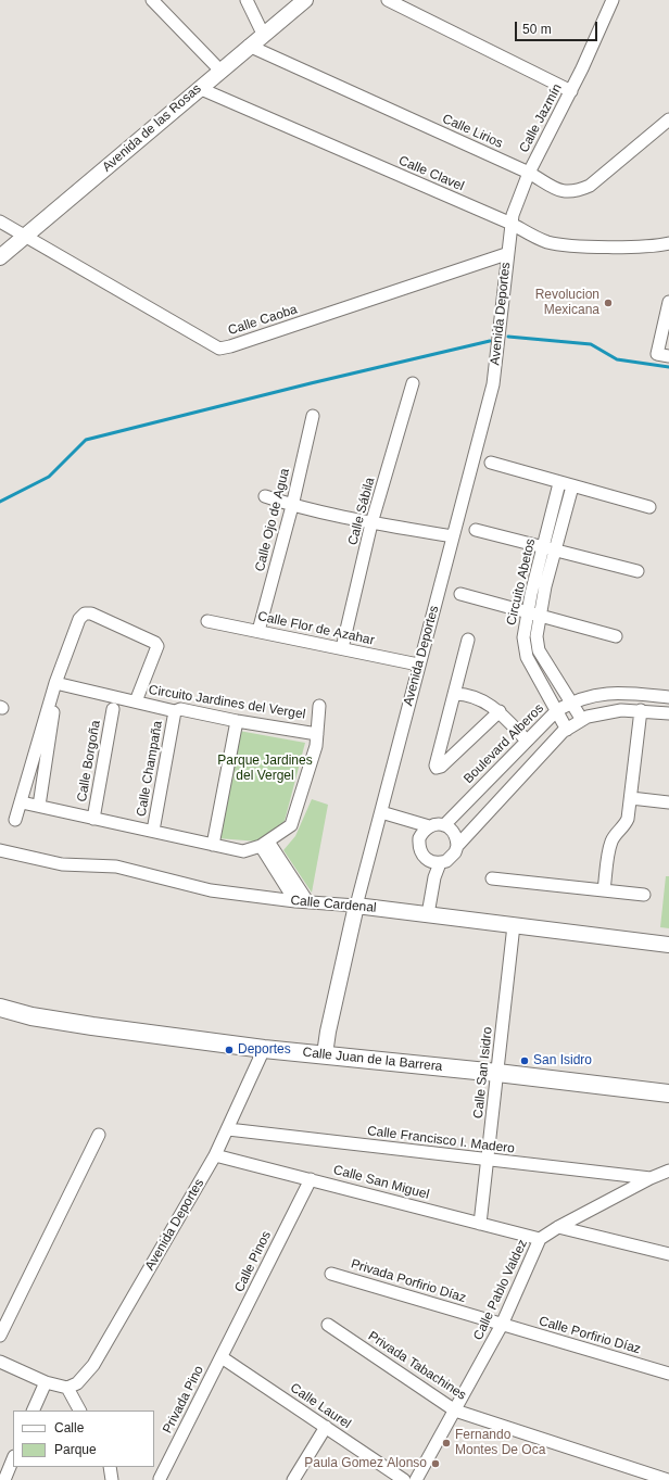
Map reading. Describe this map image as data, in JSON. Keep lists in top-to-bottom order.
{
  "streets": {
    "main road": ["Calle Juan de la Barrera"],
    "street": [
      "Calle Jazmín",
      "Avenida de las Rosas",
      "Calle Lirios",
      "Calle Clavel",
      "Avenida Deportes",
      "Calle Caoba",
      "Calle Sábila",
      "Calle Ojo de Agua",
      "Circuito Abetos",
      "Calle Flor de Azahar",
      "Circuito Jardines del Vergel",
      "Boulevard Alberos",
      "Calle Borgoña",
      "Calle Champaña",
      "Calle Cardenal",
      "Calle San Isidro",
      "Calle Francisco I. Madero",
      "Calle San Miguel",
      "Calle Pinos",
      "Privada Porfirio Díaz",
      "Calle Pablo Valdez",
      "Calle Porfirio Díaz",
      "Privada Tabachines",
      "Privada Pino",
      "Calle Laurel"
    ]
  },
  "crossings": [
    ["Calle Jazmín", "Calle Lirios"],
    ["Calle Jazmín", "Calle Clavel"],
    ["Calle Jazmín", "Avenida Deportes"],
    ["Calle Jazmín", "Calle Caoba"],
    ["Avenida de las Rosas", "Calle Lirios"],
    ["Avenida de las Rosas", "Calle Clavel"],
    ["Avenida de las Rosas", "Calle Caoba"],
    ["Avenida Deportes", "Calle Caoba"],
    ["Avenida Deportes", "Calle Flor de Azahar"],
    ["Avenida Deportes", "Calle Cardenal"],
    ["Avenida Deportes", "Calle Juan de la Barrera"],
    ["Avenida Deportes", "Calle Francisco I. Madero"],
    ["Avenida Deportes", "Calle San Miguel"],
    ["Calle Sábila", "Calle Flor de Azahar"],
    ["Calle Ojo de Agua", "Calle Flor de Azahar"],
    ["Circuito Abetos", "Boulevard Alberos"],
    ["Circuito Jardines del Vergel", "Calle Borgoña"],
    ["Circuito Jardines del Vergel", "Calle Champaña"],
    ["Calle Cardenal", "Calle San Isidro"],
    ["Calle Juan de la Barrera", "Calle San Isidro"],
    ["Calle San Isidro", "Calle Francisco I. Madero"],
    ["Calle San Isidro", "Calle San Miguel"],
    ["Calle Francisco I. Madero", "Calle Pablo Valdez"],
    ["Calle San Miguel", "Calle Pinos"],
    ["Calle San Miguel", "Calle Pablo Valdez"],
    ["Calle Pinos", "Privada Pino"],
    ["Calle Pinos", "Calle Laurel"],
    ["Privada Porfirio Díaz", "Calle Pablo Valdez"],
    ["Privada Porfirio Díaz", "Calle Porfirio Díaz"],
    ["Calle Pablo Valdez", "Calle Porfirio Díaz"],
    ["Calle Pablo Valdez", "Privada Tabachines"],
    ["Privada Pino", "Calle Laurel"]
  ],
  "parks": ["Parque Jardines del Vergel"],
  "places": [
    "Revolucion Mexicana",
    "Deportes",
    "San Isidro",
    "Fernando Montes De Oca",
    "Paula Gomez Alonso"
  ],
  "legend": ["Calle", "Parque"],
  "scale_bar": "50 m"
}
